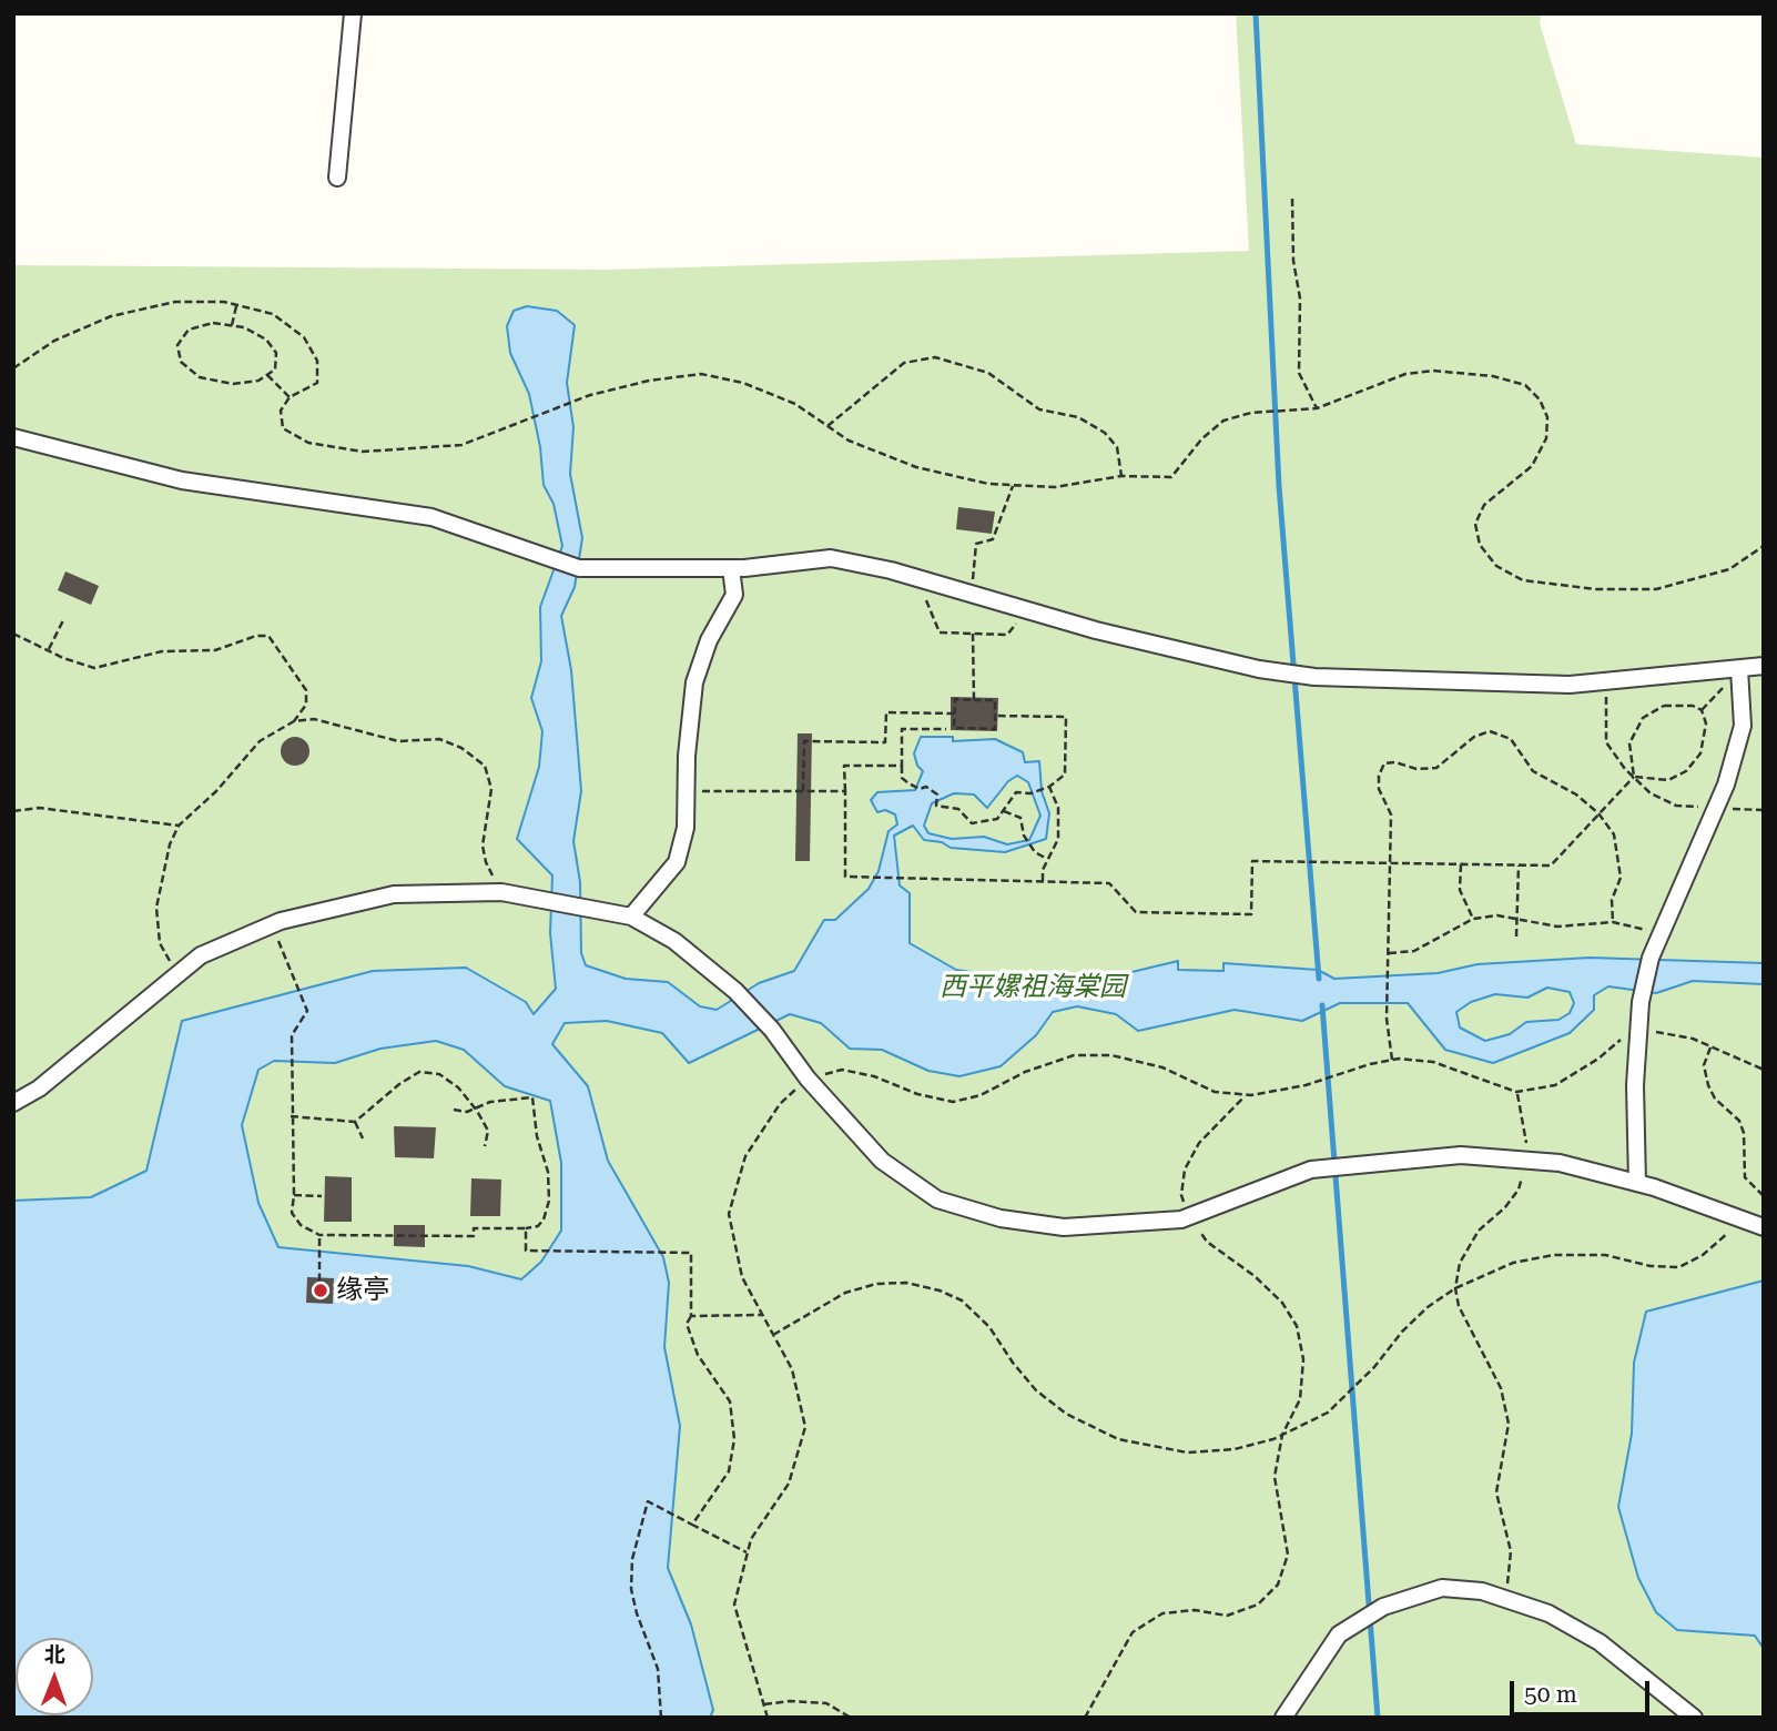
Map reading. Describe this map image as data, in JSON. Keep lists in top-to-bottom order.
{
  "parks": ["西平嫘祖海棠园"],
  "places": ["缘亭"],
  "scale_bar": "50 m",
  "north": "top"
}
